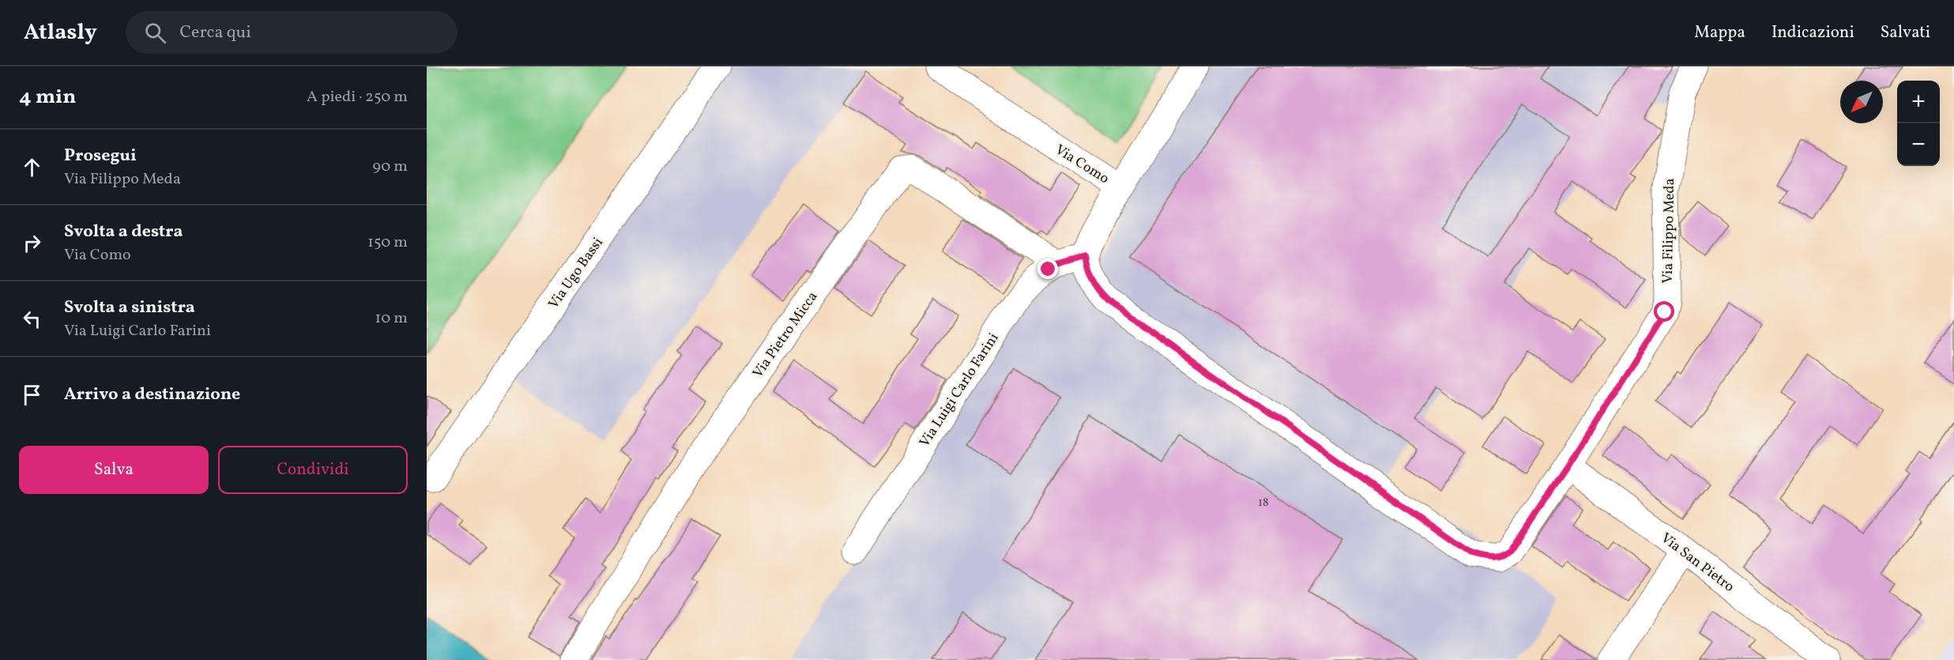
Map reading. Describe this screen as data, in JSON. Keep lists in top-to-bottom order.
{
  "streets": {
    "street": [
      "Via Como",
      "Via Filippo Meda",
      "Via Ugo Bassi",
      "Via Pietro Micca",
      "Via Luigi Carlo Farini",
      "Via San Pietro"
    ]
  },
  "crossings": [
    ["Via Como", "Via Filippo Meda"],
    ["Via Como", "Via Luigi Carlo Farini"],
    ["Via Filippo Meda", "Via Luigi Carlo Farini"],
    ["Via Filippo Meda", "Via San Pietro"],
    ["Via Pietro Micca", "Via Luigi Carlo Farini"]
  ],
  "house_numbers": ["18"],
  "north": "bottom left",
  "page": {
    "header": "Atlasly",
    "search": "Cerca qui",
    "nav": ["Mappa", "Indicazioni", "Salvati"],
    "heading": ["4 min", "A piedi · 250 m"],
    "map_buttons": ["+", "−"],
    "list": [
      ["Prosegui", "Via Filippo Meda", "90 m"],
      ["Svolta a destra", "Via Como", "150 m"],
      ["Svolta a sinistra", "Via Luigi Carlo Farini", "10 m"],
      "Arrivo a destinazione"
    ],
    "buttons": ["Salva", "Condividi"]
  }
}
